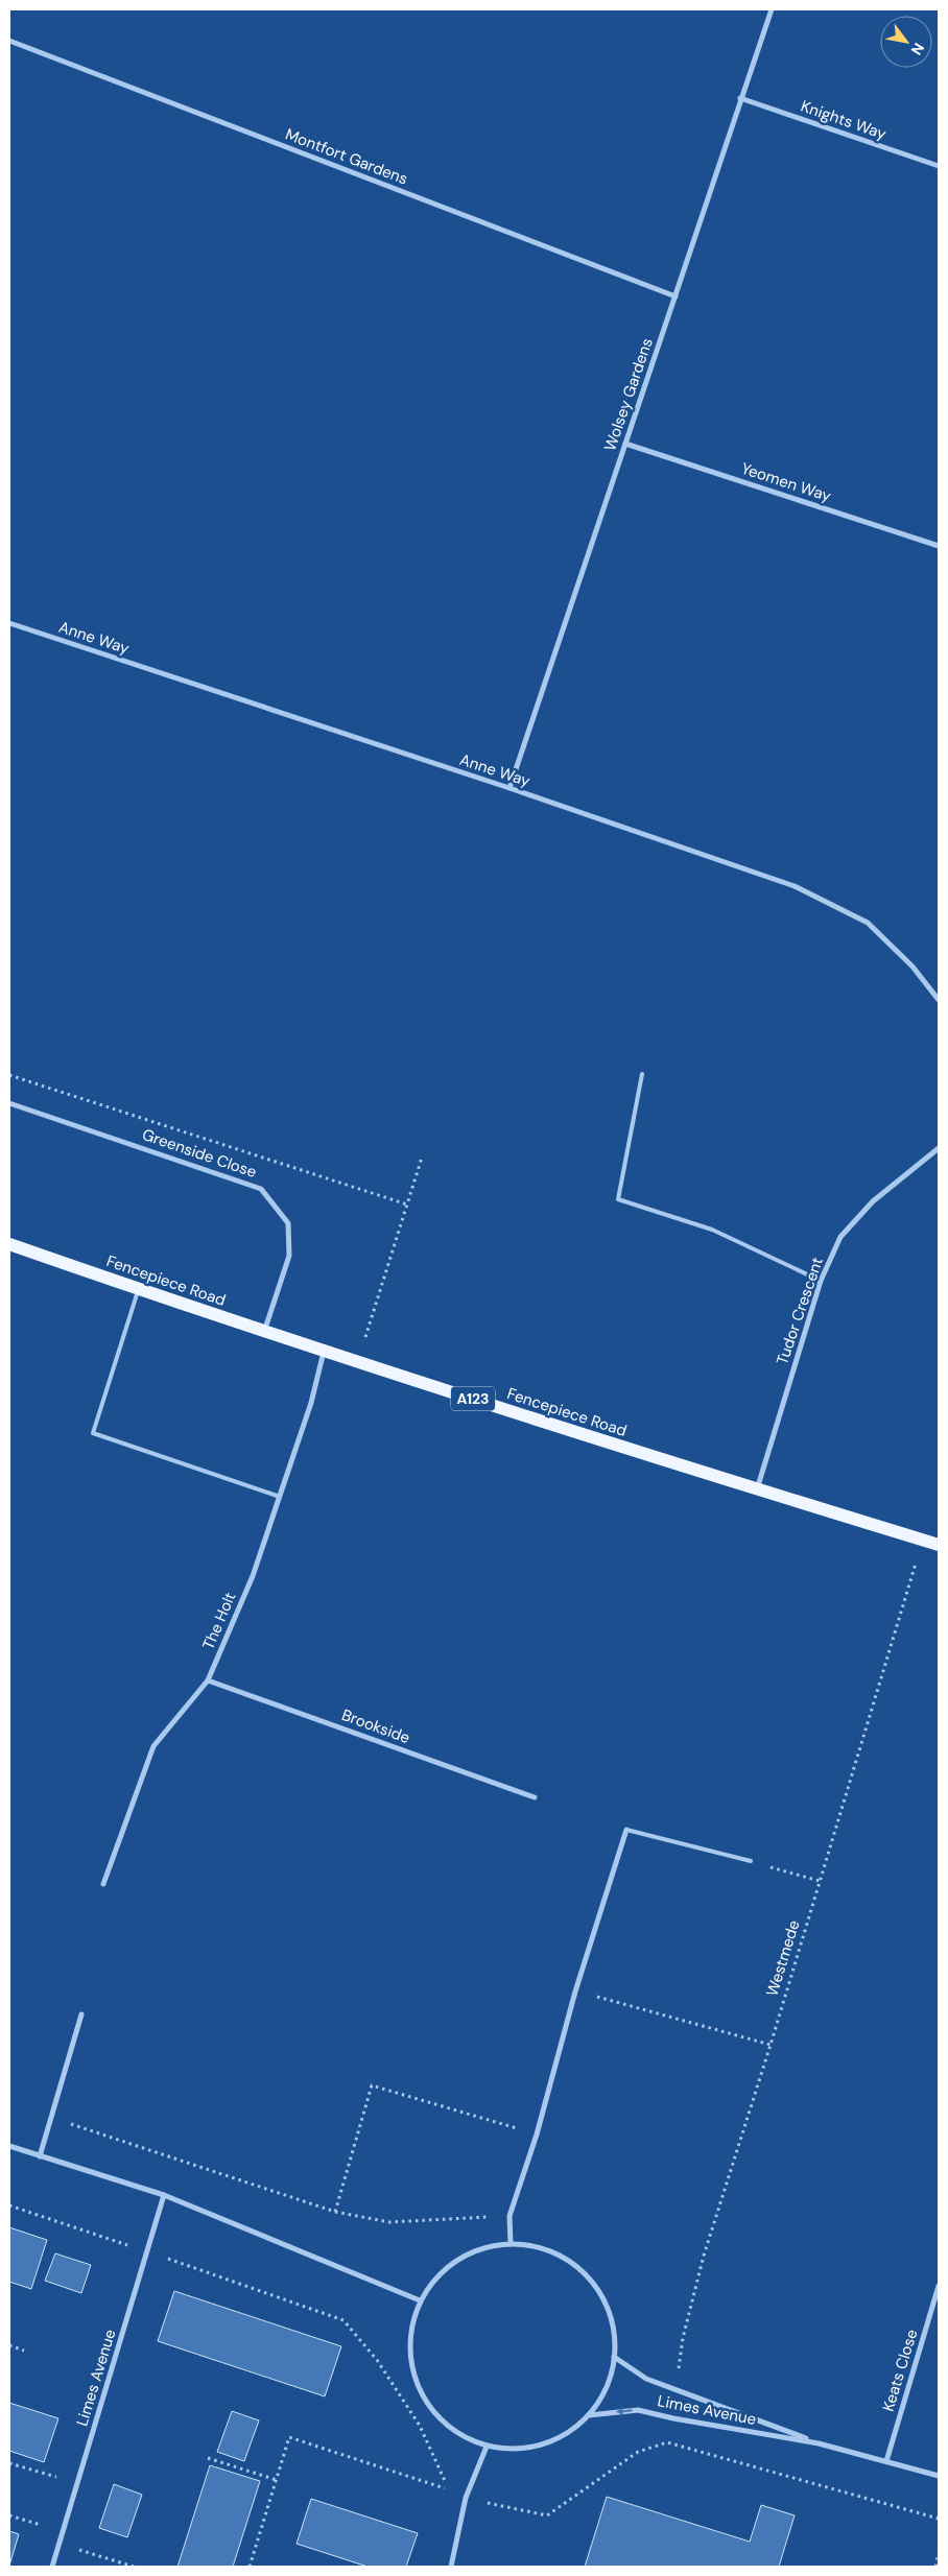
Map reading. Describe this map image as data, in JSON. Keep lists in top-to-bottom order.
{
  "streets": {
    "main road": ["Fencepiece Road", "A123"],
    "street": [
      "Knights Way",
      "Montfort Gardens",
      "Wolsey Gardens",
      "Yeomen Way",
      "Anne Way",
      "Greenside Close",
      "Tudor Crescent",
      "The Holt",
      "Brookside",
      "Keats Close",
      "Limes Avenue"
    ],
    "path": ["Westmede"]
  },
  "crossings": [
    ["Knights Way", "Wolsey Gardens"],
    ["Montfort Gardens", "Wolsey Gardens"],
    ["Wolsey Gardens", "Yeomen Way"],
    ["Wolsey Gardens", "Anne Way"],
    ["Greenside Close", "Fencepiece Road"],
    ["Fencepiece Road", "Tudor Crescent"],
    ["Fencepiece Road", "The Holt"],
    ["The Holt", "Brookside"],
    ["Westmede", "Limes Avenue"],
    ["Keats Close", "Limes Avenue"]
  ],
  "north": "bottom right"
}
